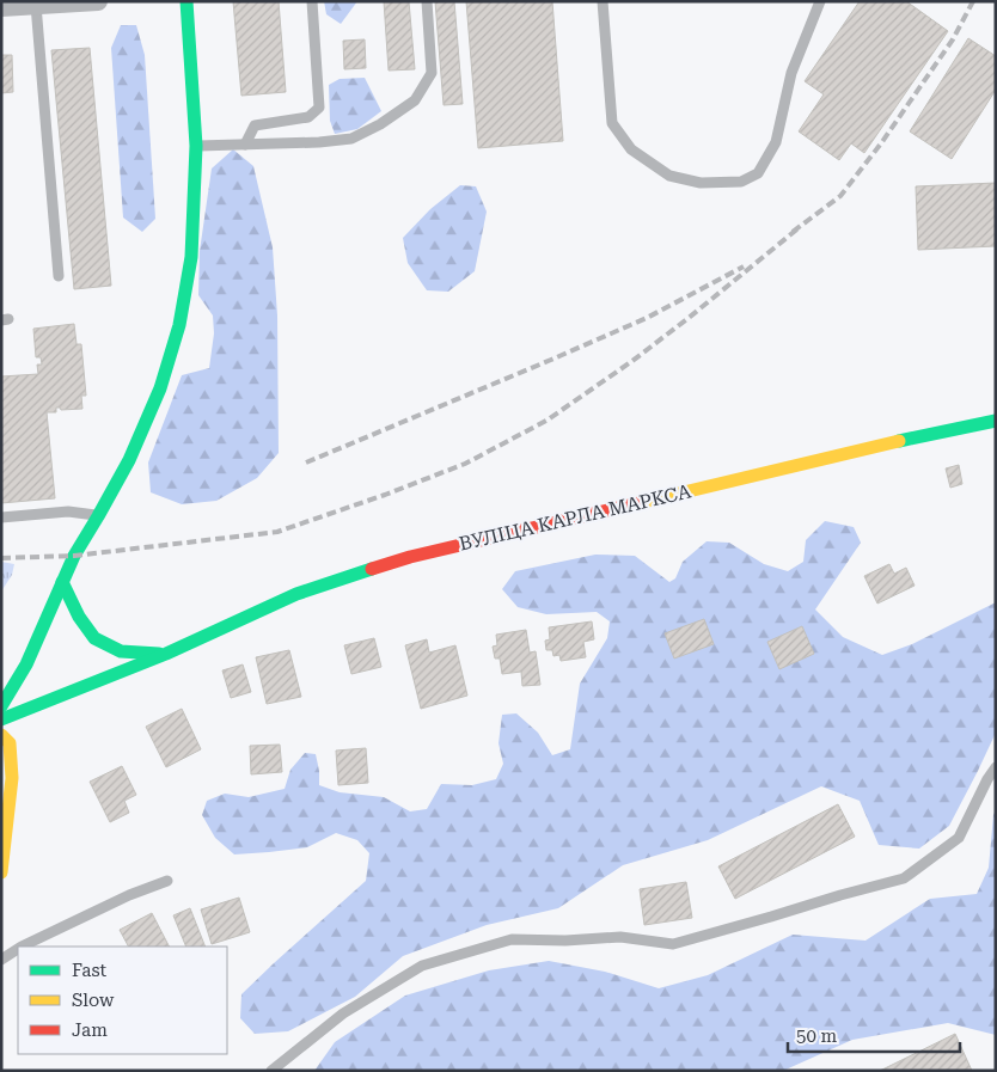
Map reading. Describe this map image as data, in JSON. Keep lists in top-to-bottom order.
{
  "streets": {
    "main road": ["ВУЛІЦА КАРЛА МАРКСА"]
  },
  "legend": ["Fast", "Slow", "Jam"],
  "scale_bar": "50 m"
}
